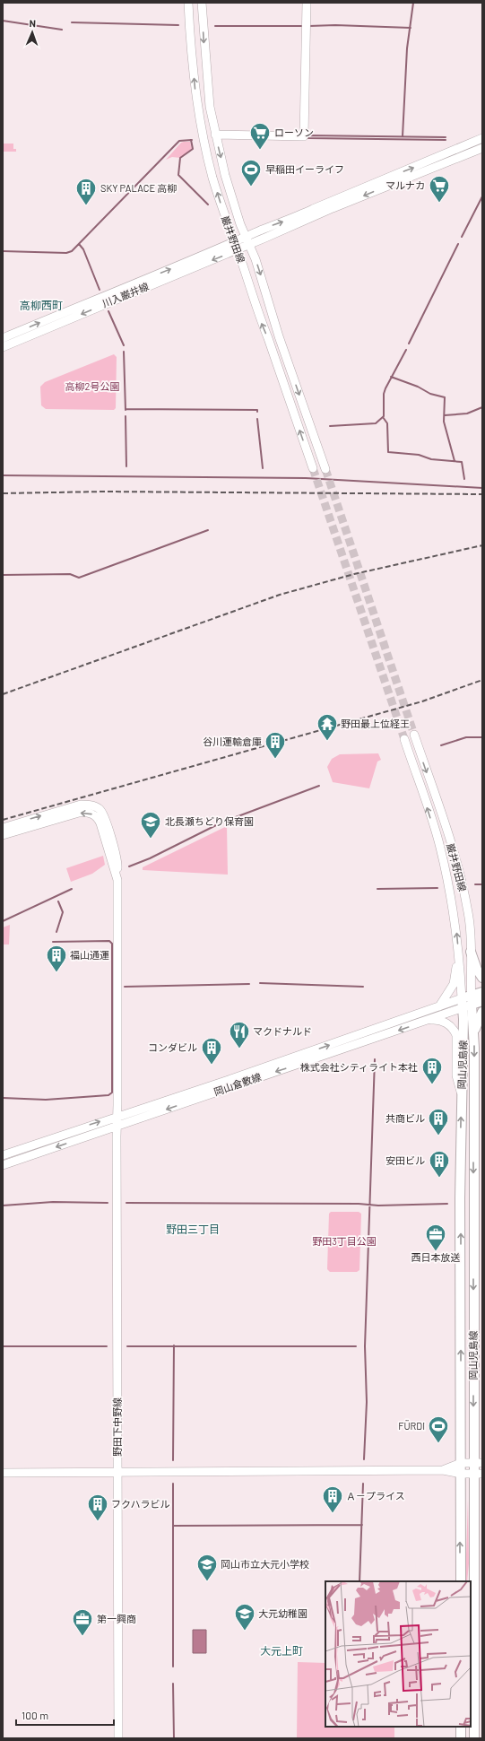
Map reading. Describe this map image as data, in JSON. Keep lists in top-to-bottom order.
{
  "streets": {
    "main road": [
      "巌井野田線",
      "川入巌井線",
      "岡山児島線",
      "岡山倉敷線",
      "野田下中野線"
    ]
  },
  "crossings": [
    ["巌井野田線", "川入巌井線"],
    ["巌井野田線", "岡山児島線"],
    ["巌井野田線", "岡山倉敷線"],
    ["岡山児島線", "岡山倉敷線"],
    ["岡山倉敷線", "野田下中野線"]
  ],
  "districts": ["高柳西町", "野田三丁目", "大元上町"],
  "parks": ["高柳2号公園", "野田3丁目公園"],
  "places": {
    "supermarket": ["ローソン", "マルナカ"],
    "sports": ["早稲田イーライフ", "FÜRDI"],
    "building": [
      "SKY PALACE 高柳",
      "谷川運輸倉庫",
      "福山通運",
      "コンダビル",
      "株式会社シティライト本社",
      "共商ビル",
      "安田ビル",
      "Ａ－プライス",
      "フクハラビル"
    ],
    "temple": ["野田最上位経王"],
    "school or university": ["北長瀬ちどり保育園", "岡山市立大元小学校", "大元幼稚園"],
    "restaurant": ["マクドナルド"],
    "office": ["西日本放送", "第一興商"]
  },
  "scale_bar": "100 m",
  "north": "top"
}
